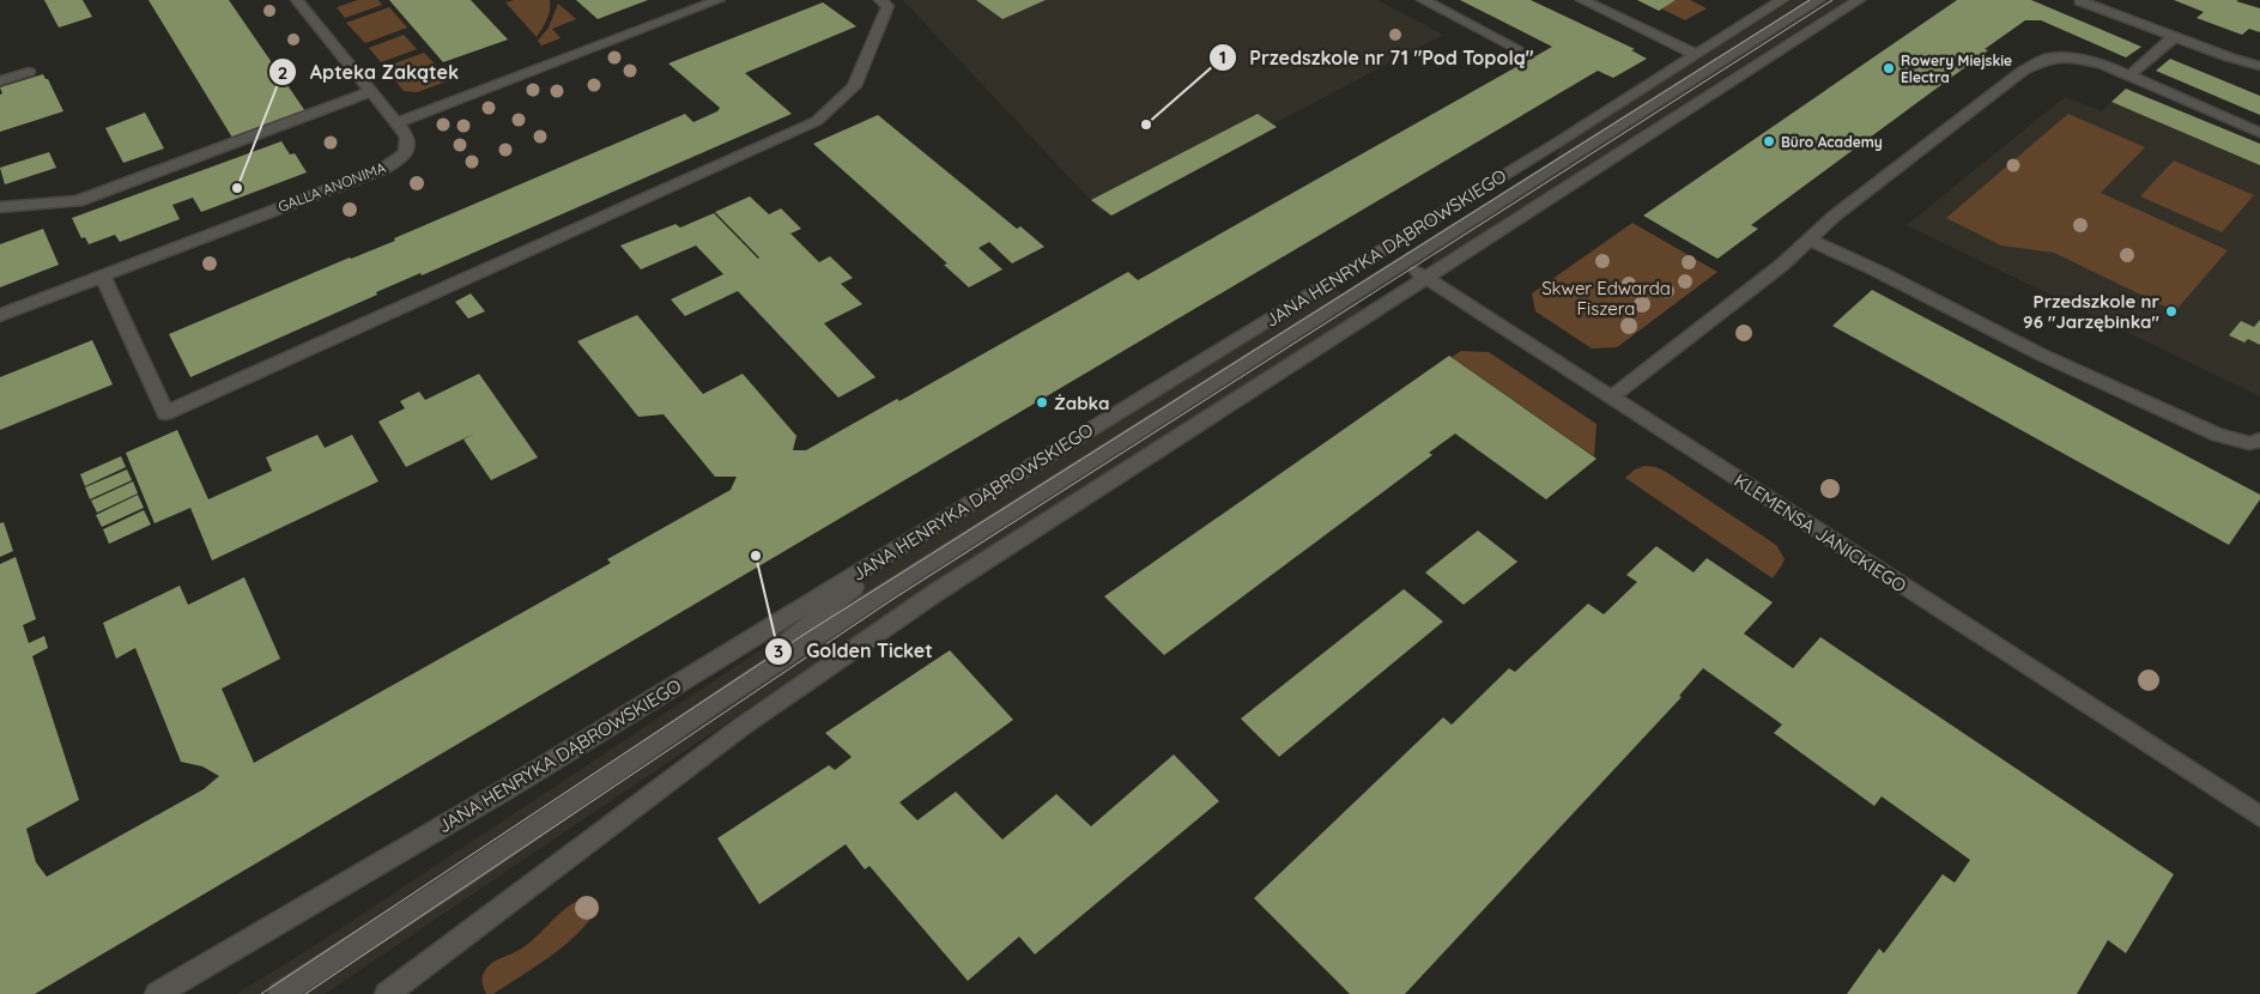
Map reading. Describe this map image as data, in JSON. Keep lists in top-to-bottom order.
{
  "streets": {
    "street": ["GALLA ANONIMA", "JANA HENRYKA DĄBROWSKIEGO", "KLEMENSA JANICKIEGO"]
  },
  "crossings": [
    ["JANA HENRYKA DĄBROWSKIEGO", "KLEMENSA JANICKIEGO"]
  ],
  "parks": ["Skwer Edwarda Fiszera"],
  "places": [
    "Rowery Miejskie Electra",
    "Przedszkole nr 71 \"Pod Topolą\"",
    "Büro Academy",
    "Apteka Zakątek",
    "Przedszkole nr 96 \"Jarzębinka\"",
    "Żabka",
    "Golden Ticket"
  ]
}
